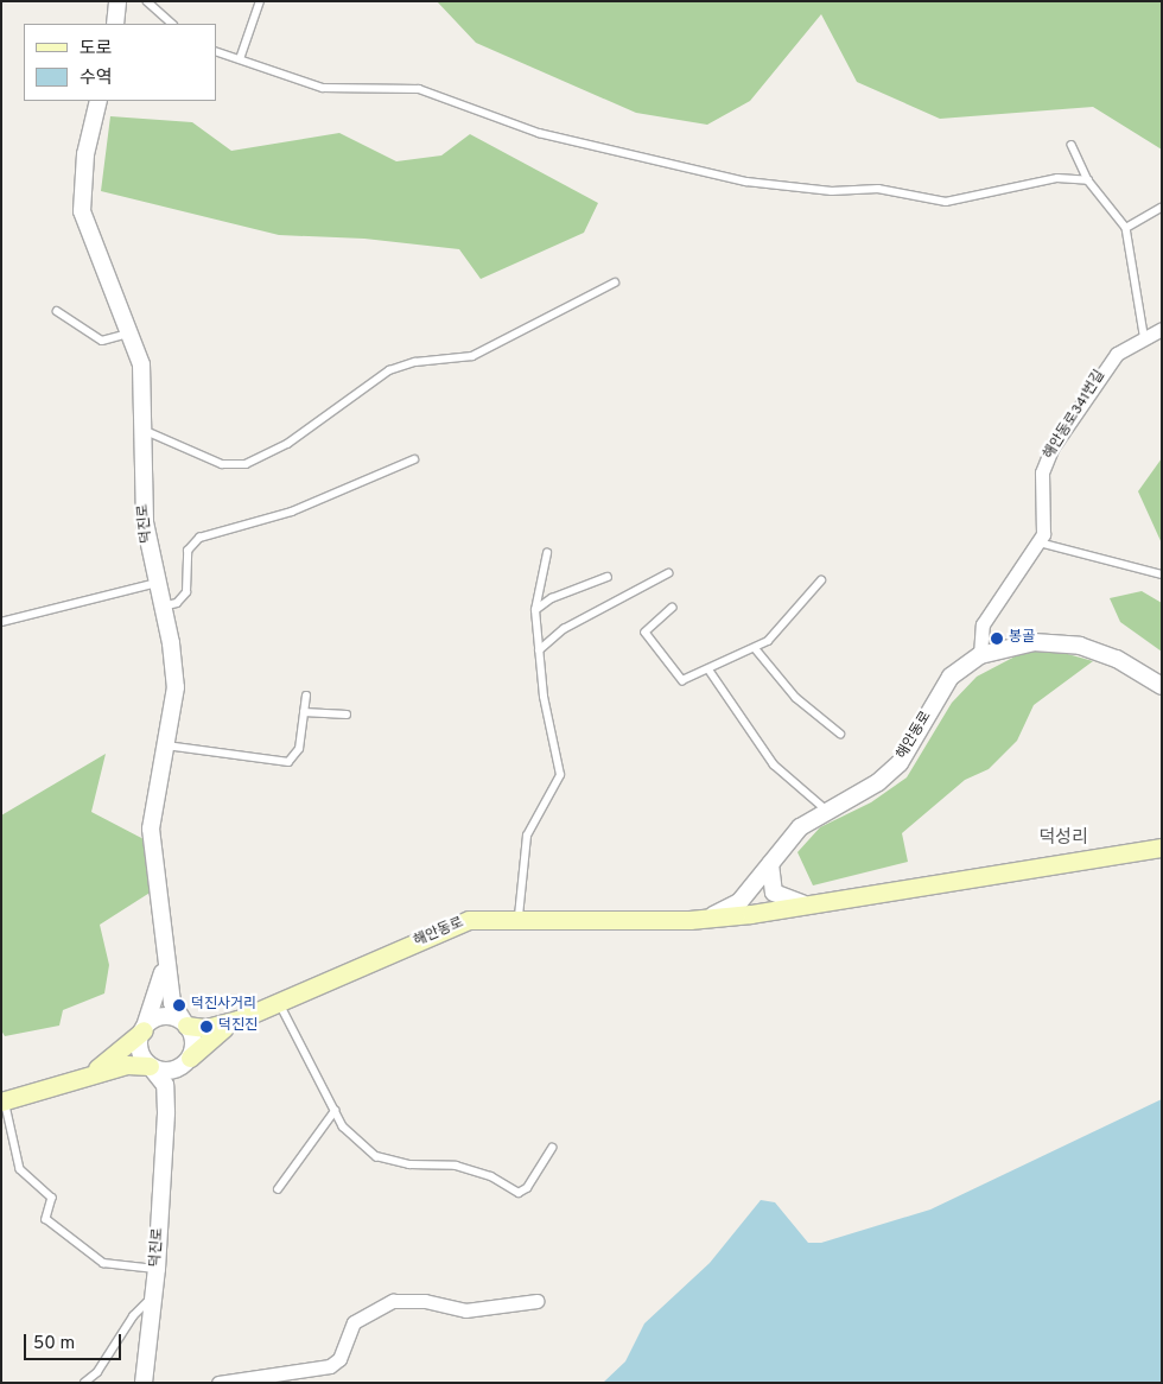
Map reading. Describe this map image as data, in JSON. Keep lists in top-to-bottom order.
{
  "streets": {
    "main road": ["해안동로"],
    "street": ["해안동로341번길", "덕진로"]
  },
  "crossings": [
    ["해안동로341번길", "해안동로"],
    ["덕진로", "해안동로"]
  ],
  "districts": ["덕성리"],
  "places": ["봉골", "덕진사거리", "덕진진"],
  "legend": ["도로", "수역"],
  "scale_bar": "50 m"
}
